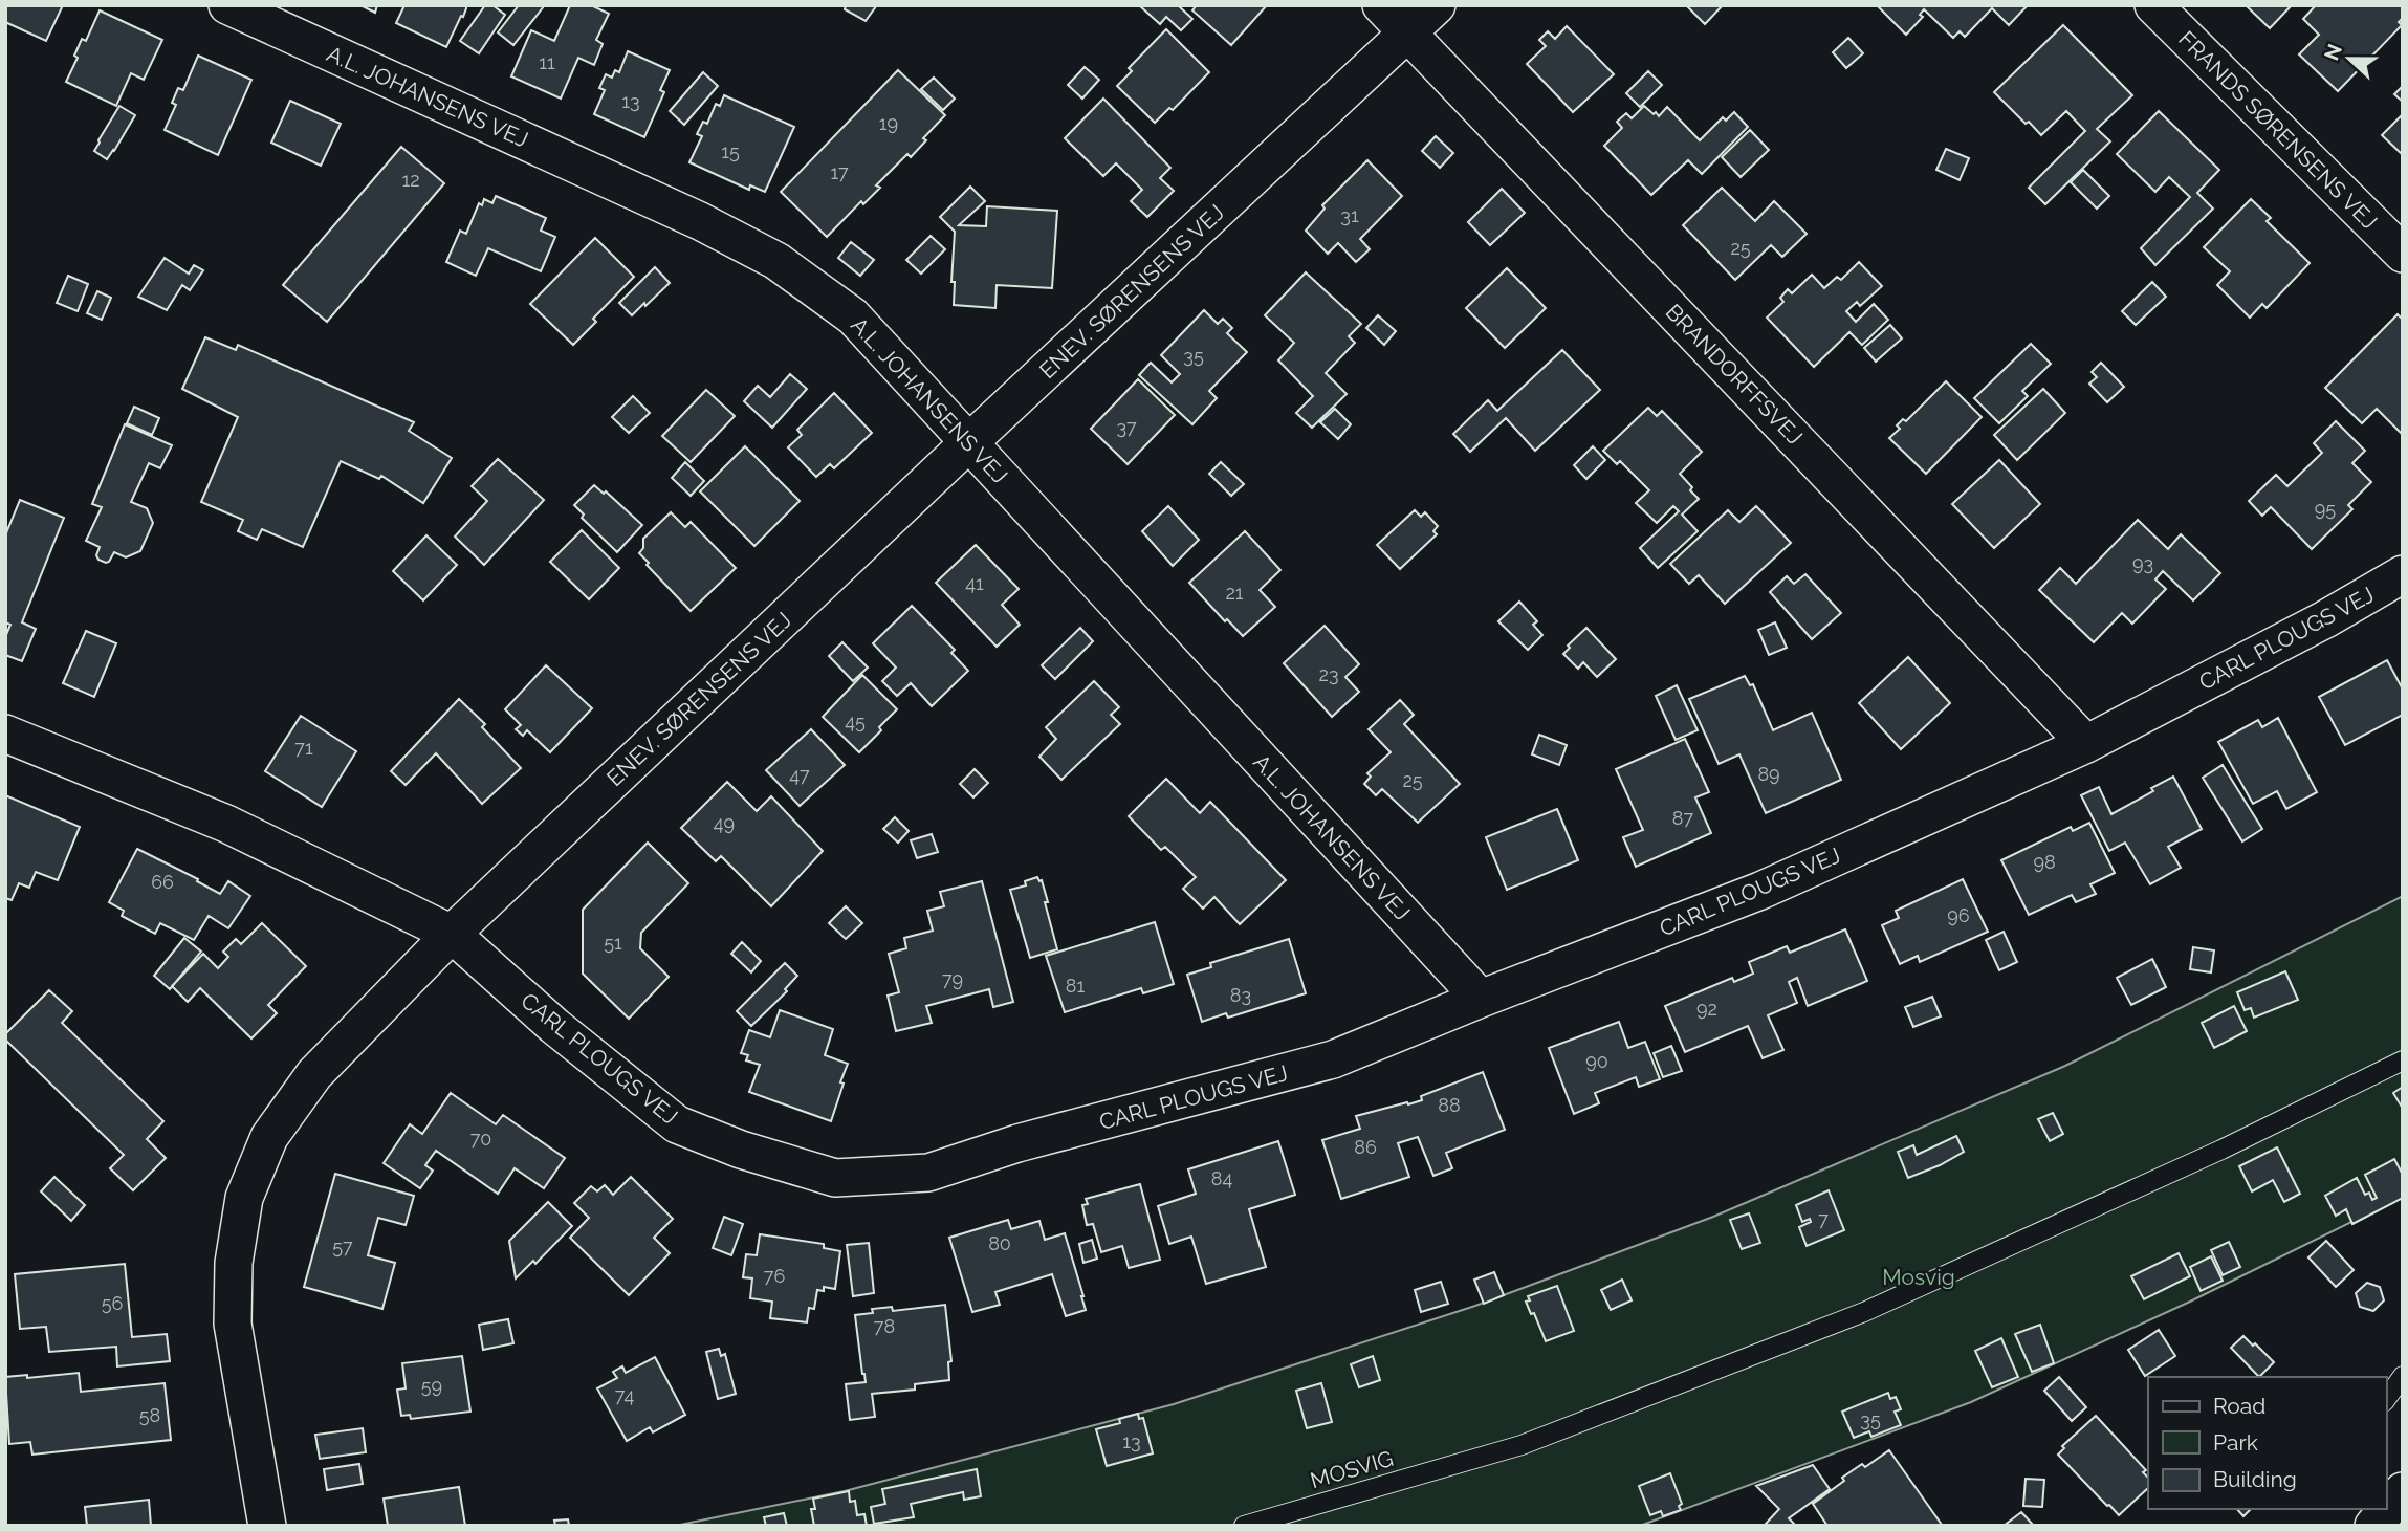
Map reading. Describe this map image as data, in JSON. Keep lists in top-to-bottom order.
{
  "streets": {
    "street": [
      "A.L. JOHANSENS VEJ",
      "FRANDS SØRENSENS VEJ",
      "ENEV. SØRENSENS VEJ",
      "BRANDORFFSVEJ",
      "CARL PLOUGS VEJ"
    ],
    "lane": ["MOSVIG"]
  },
  "crossings": [
    ["A.L. JOHANSENS VEJ", "ENEV. SØRENSENS VEJ"],
    ["A.L. JOHANSENS VEJ", "CARL PLOUGS VEJ"],
    ["ENEV. SØRENSENS VEJ", "BRANDORFFSVEJ"],
    ["ENEV. SØRENSENS VEJ", "CARL PLOUGS VEJ"],
    ["BRANDORFFSVEJ", "CARL PLOUGS VEJ"]
  ],
  "parks": ["Mosvig"],
  "house_numbers": [
    "11",
    "13",
    "19",
    "15",
    "17",
    "12",
    "31",
    "25",
    "35",
    "37",
    "95",
    "93",
    "41",
    "21",
    "23",
    "45",
    "71",
    "89",
    "47",
    "25",
    "87",
    "49",
    "98",
    "66",
    "96",
    "51",
    "79",
    "81",
    "83",
    "92",
    "90",
    "88",
    "70",
    "86",
    "84",
    "7",
    "80",
    "57",
    "76",
    "56",
    "78",
    "59",
    "74",
    "58",
    "35",
    "13"
  ],
  "legend": ["Road", "Park", "Building"],
  "north": "left"
}
